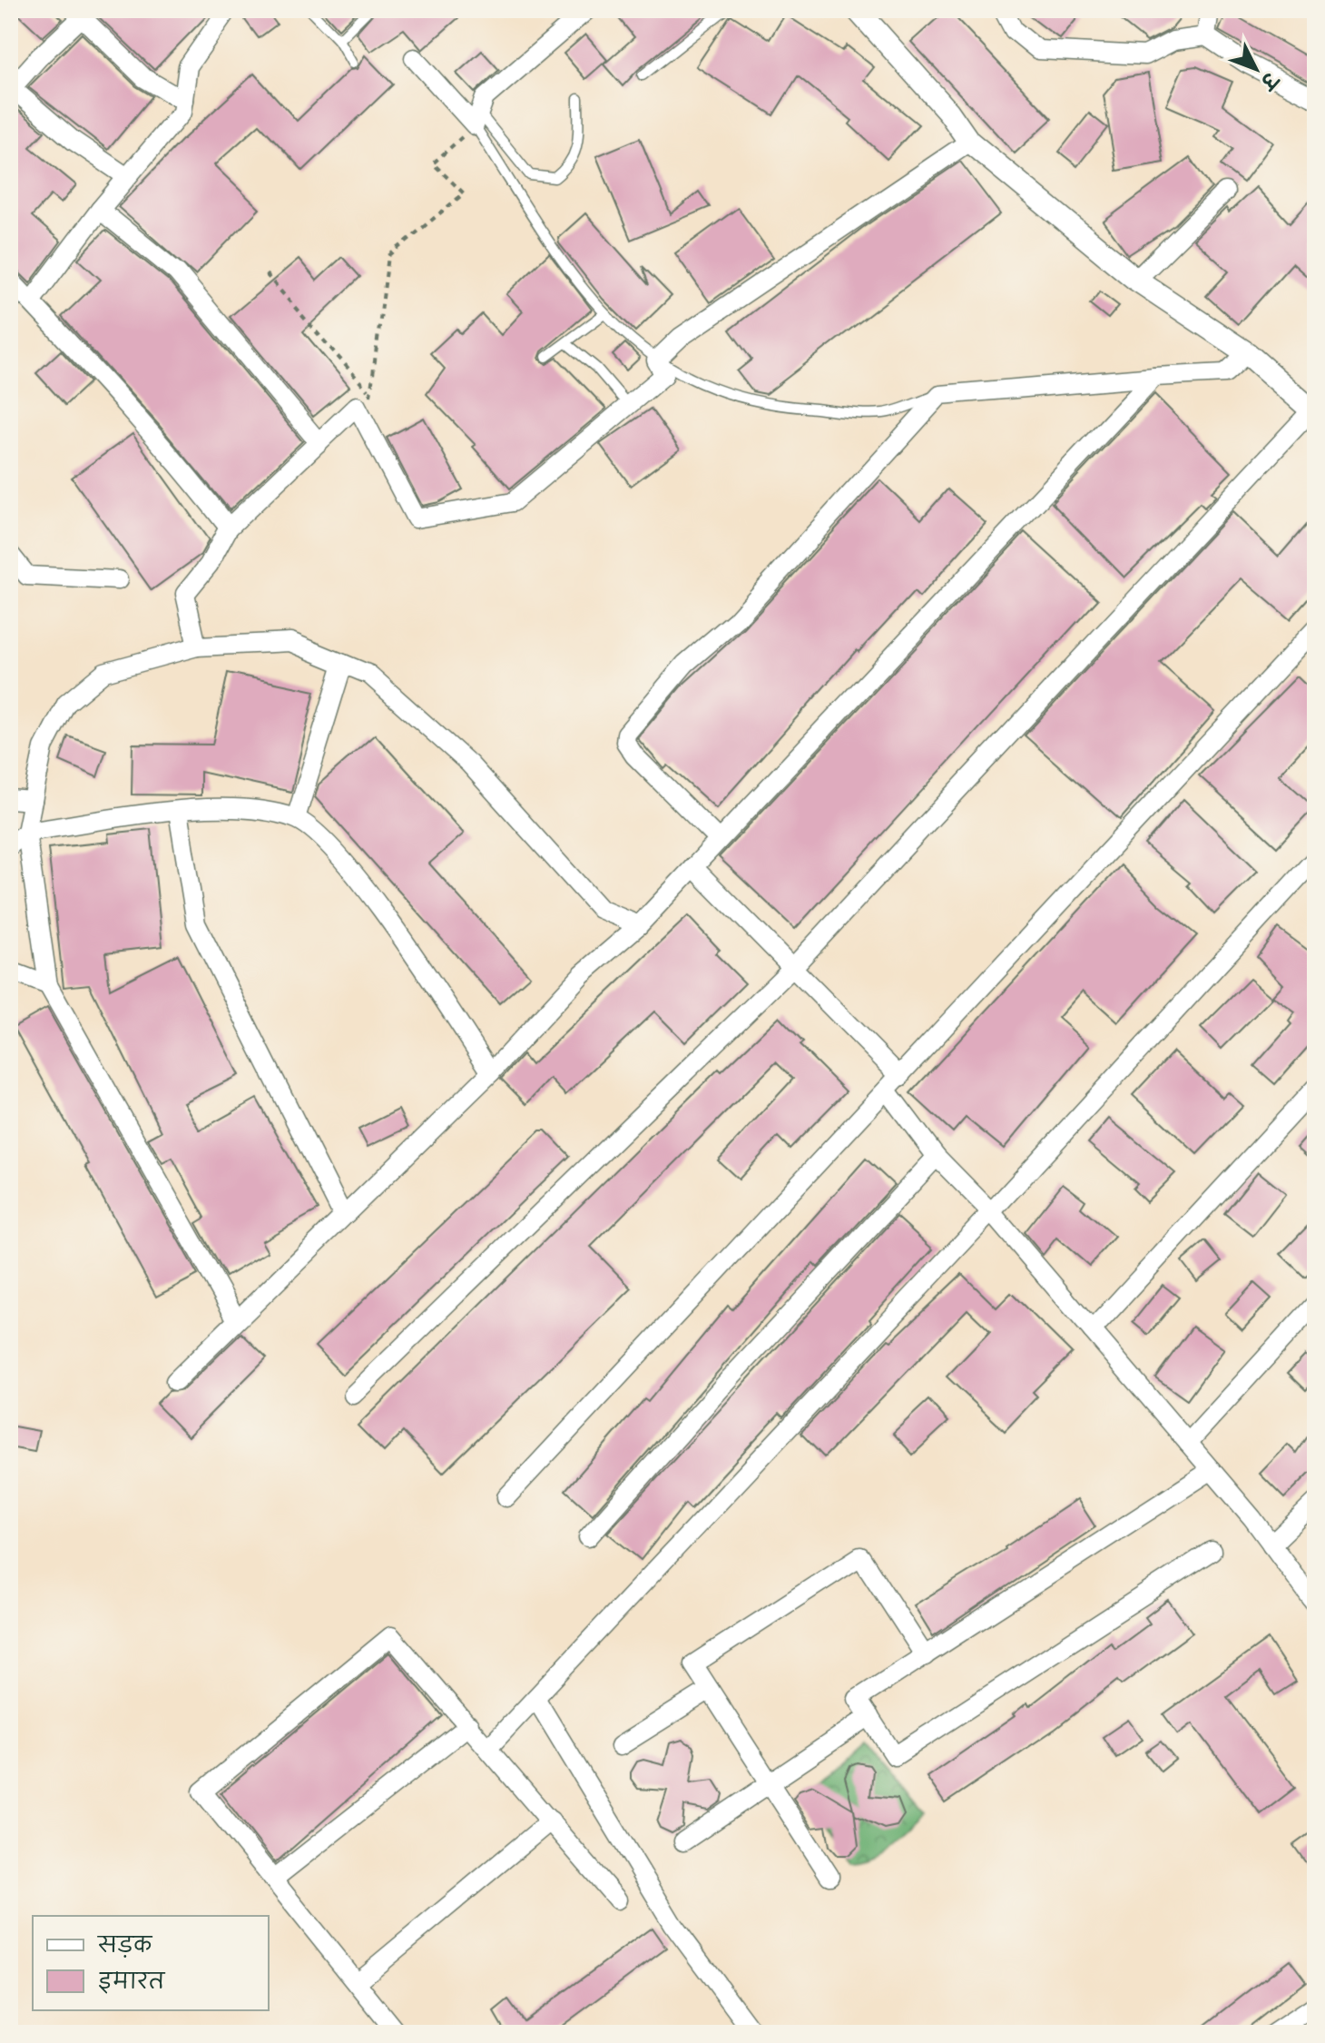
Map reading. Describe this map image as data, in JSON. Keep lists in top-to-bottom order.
{
  "legend": ["सड़क", "इमारत"],
  "north": "bottom right"
}
